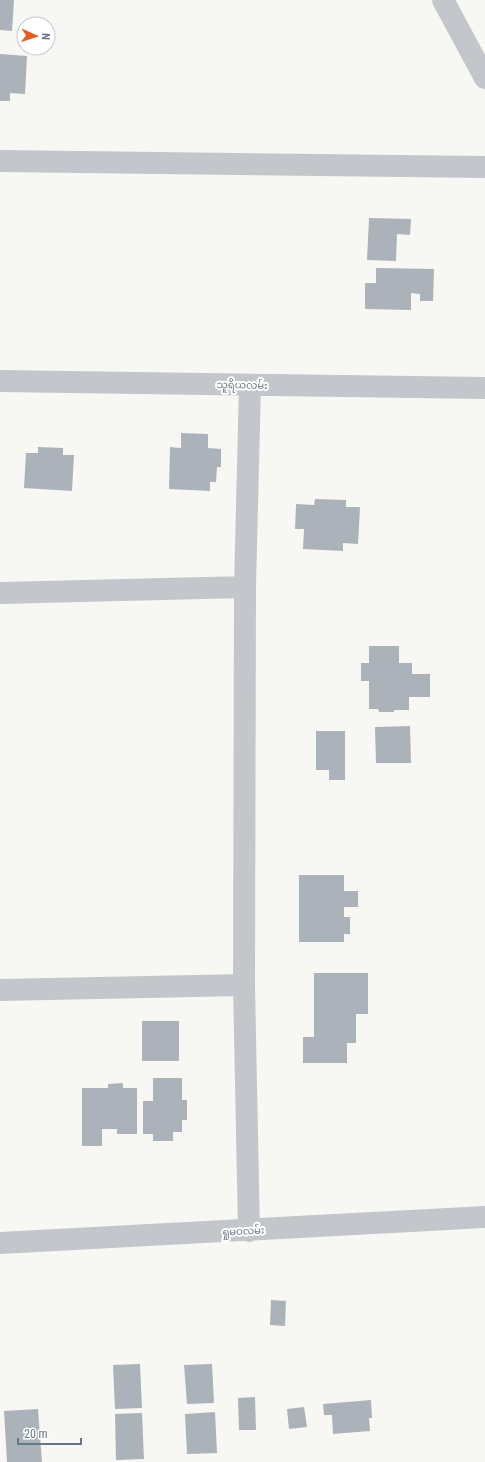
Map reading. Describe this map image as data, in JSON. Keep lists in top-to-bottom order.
{
  "streets": {
    "street": ["သူရိယလမ်း", "ရှုမဝလမ်း"]
  },
  "scale_bar": "20 m",
  "north": "right"
}
